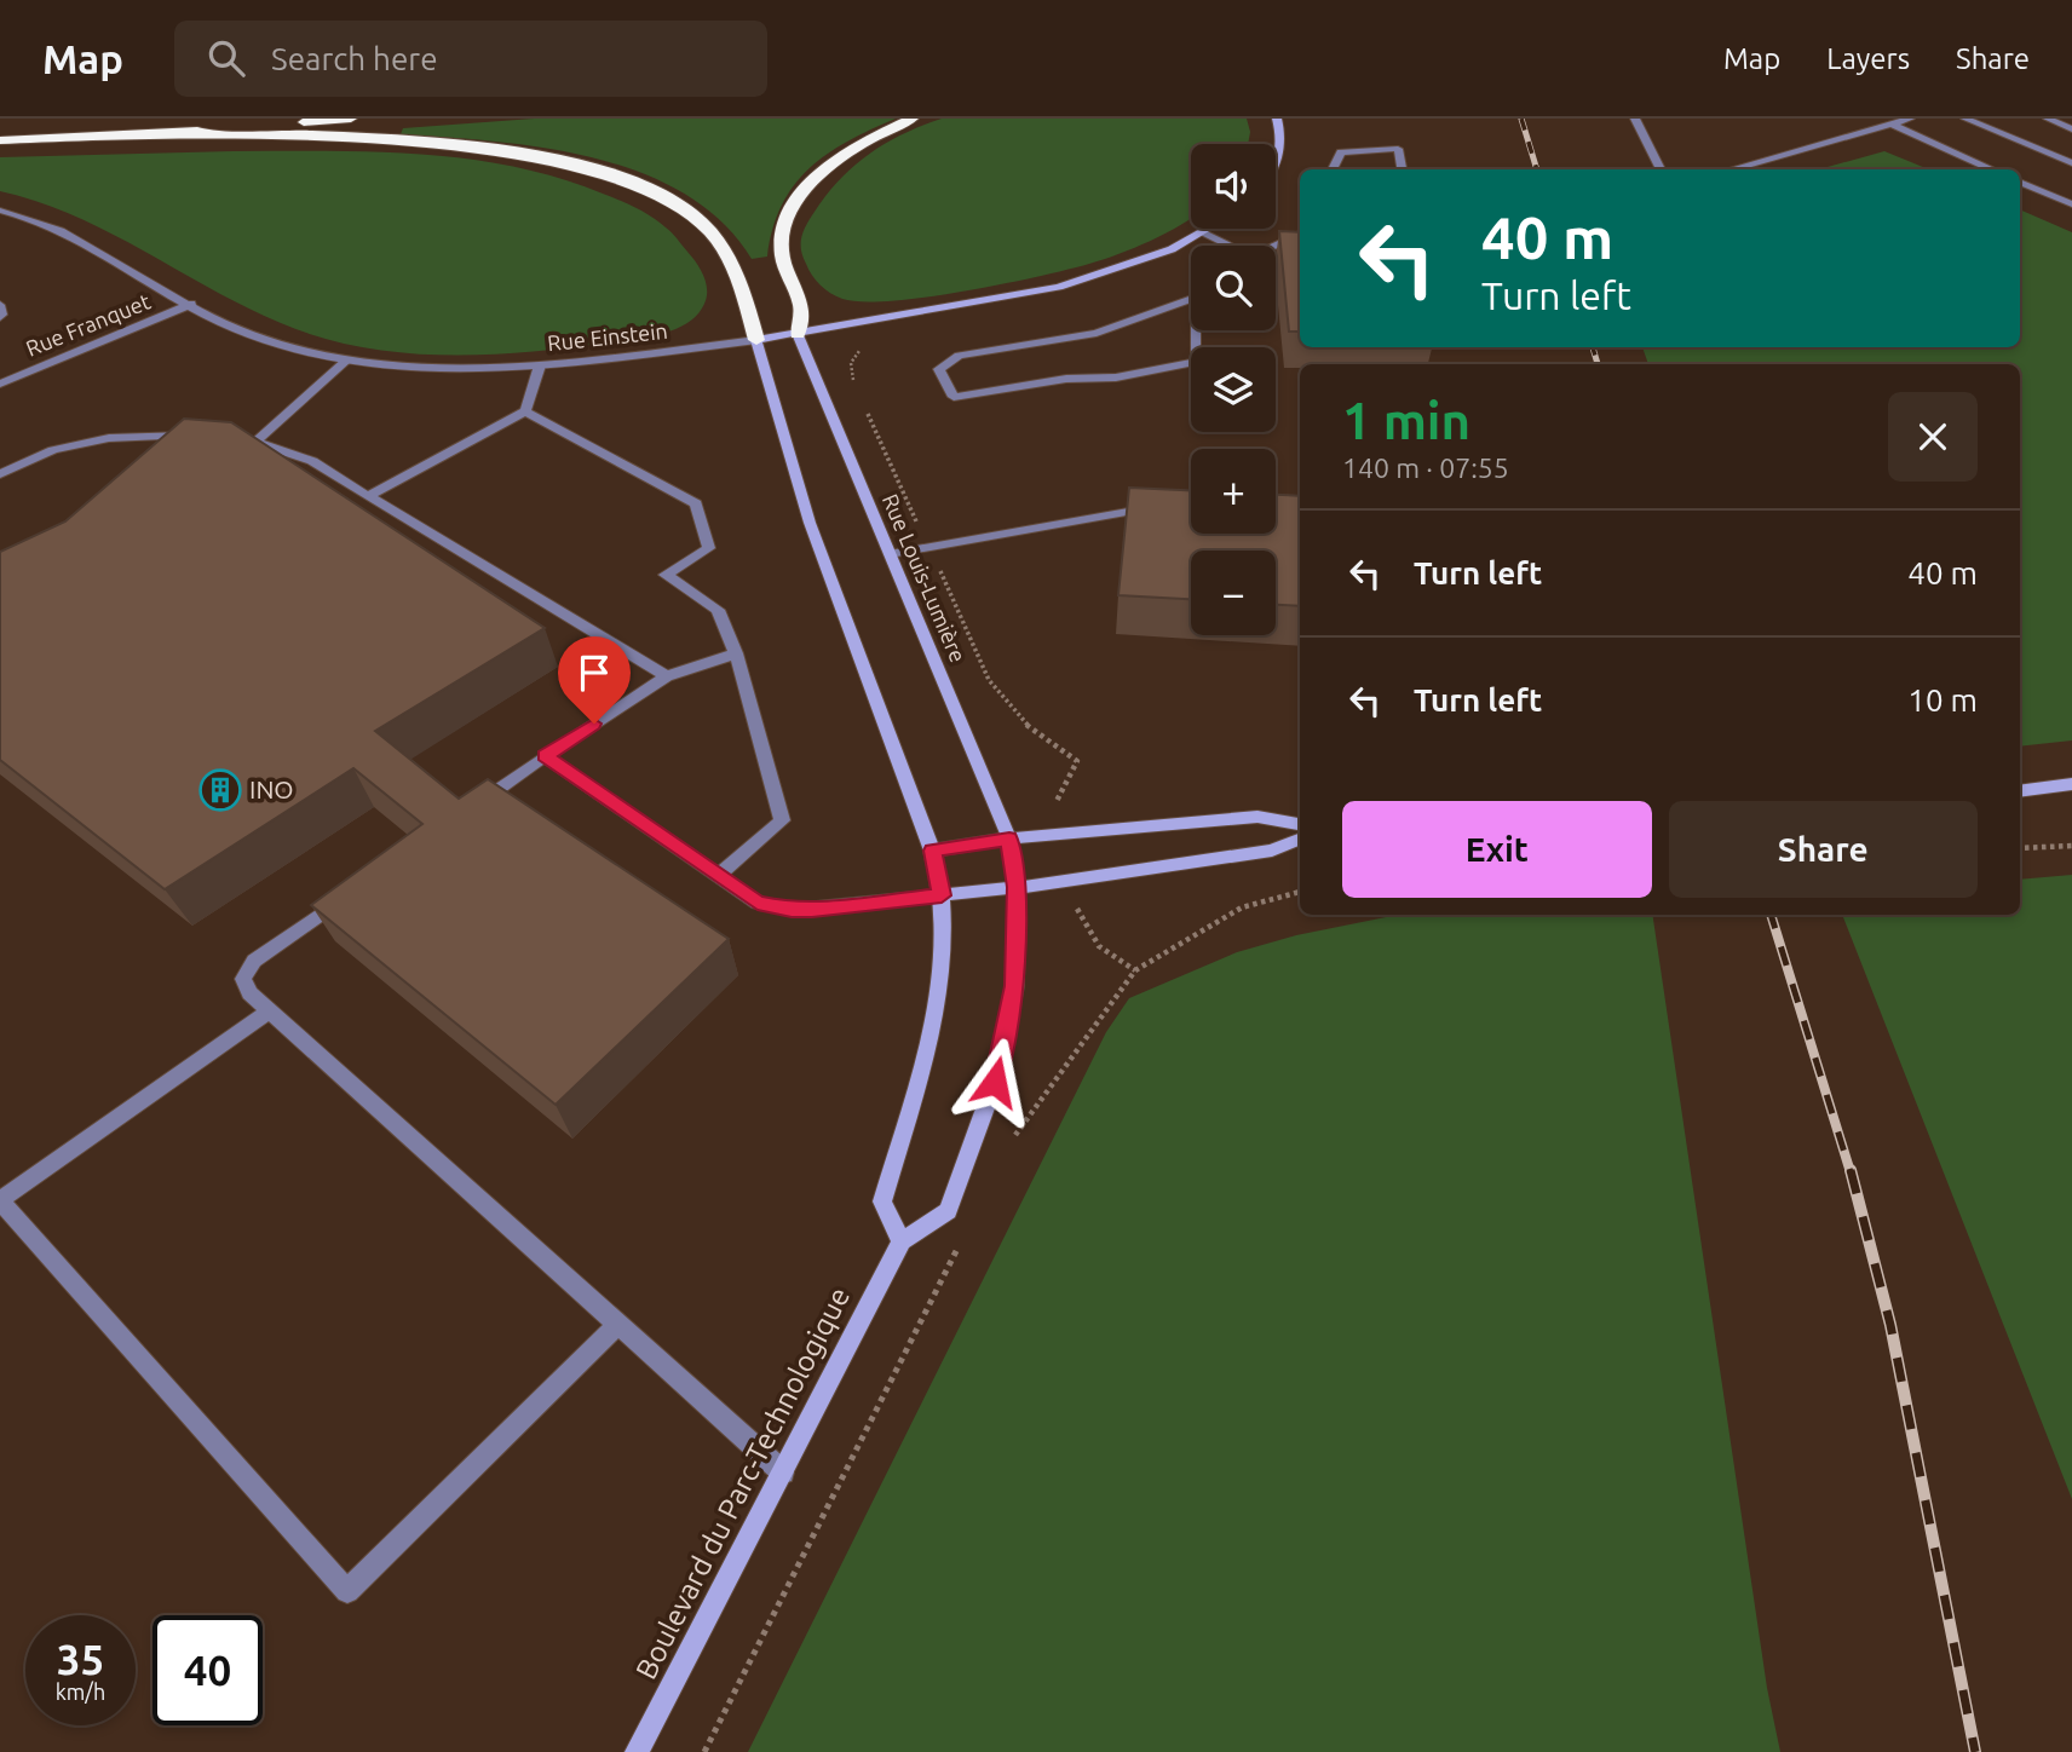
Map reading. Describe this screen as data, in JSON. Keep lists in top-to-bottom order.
{
  "streets": {
    "street": [
      "Rue Franquet",
      "Rue Einstein",
      "Rue Louis-Lumière",
      "Boulevard du Parc-Technologique"
    ]
  },
  "crossings": [
    ["Rue Franquet", "Rue Einstein"],
    ["Rue Einstein", "Rue Louis-Lumière"],
    ["Rue Louis-Lumière", "Boulevard du Parc-Technologique"]
  ],
  "places": {
    "building": ["INO"]
  },
  "page": {
    "header": "Map",
    "search": "Search here",
    "nav": ["Map", "Layers", "Share"],
    "map_buttons": ["+", "−"],
    "turn": ["40 m", "Turn left"],
    "heading": ["1 min", "140 m · 07:55"],
    "list": [
      {
        "name": "Turn left",
        "value": "40 m"
      },
      {
        "name": "Turn left",
        "value": "10 m"
      }
    ],
    "buttons": ["Exit", "Share"],
    "speed": "35 km/h",
    "limit": "40"
  }
}
